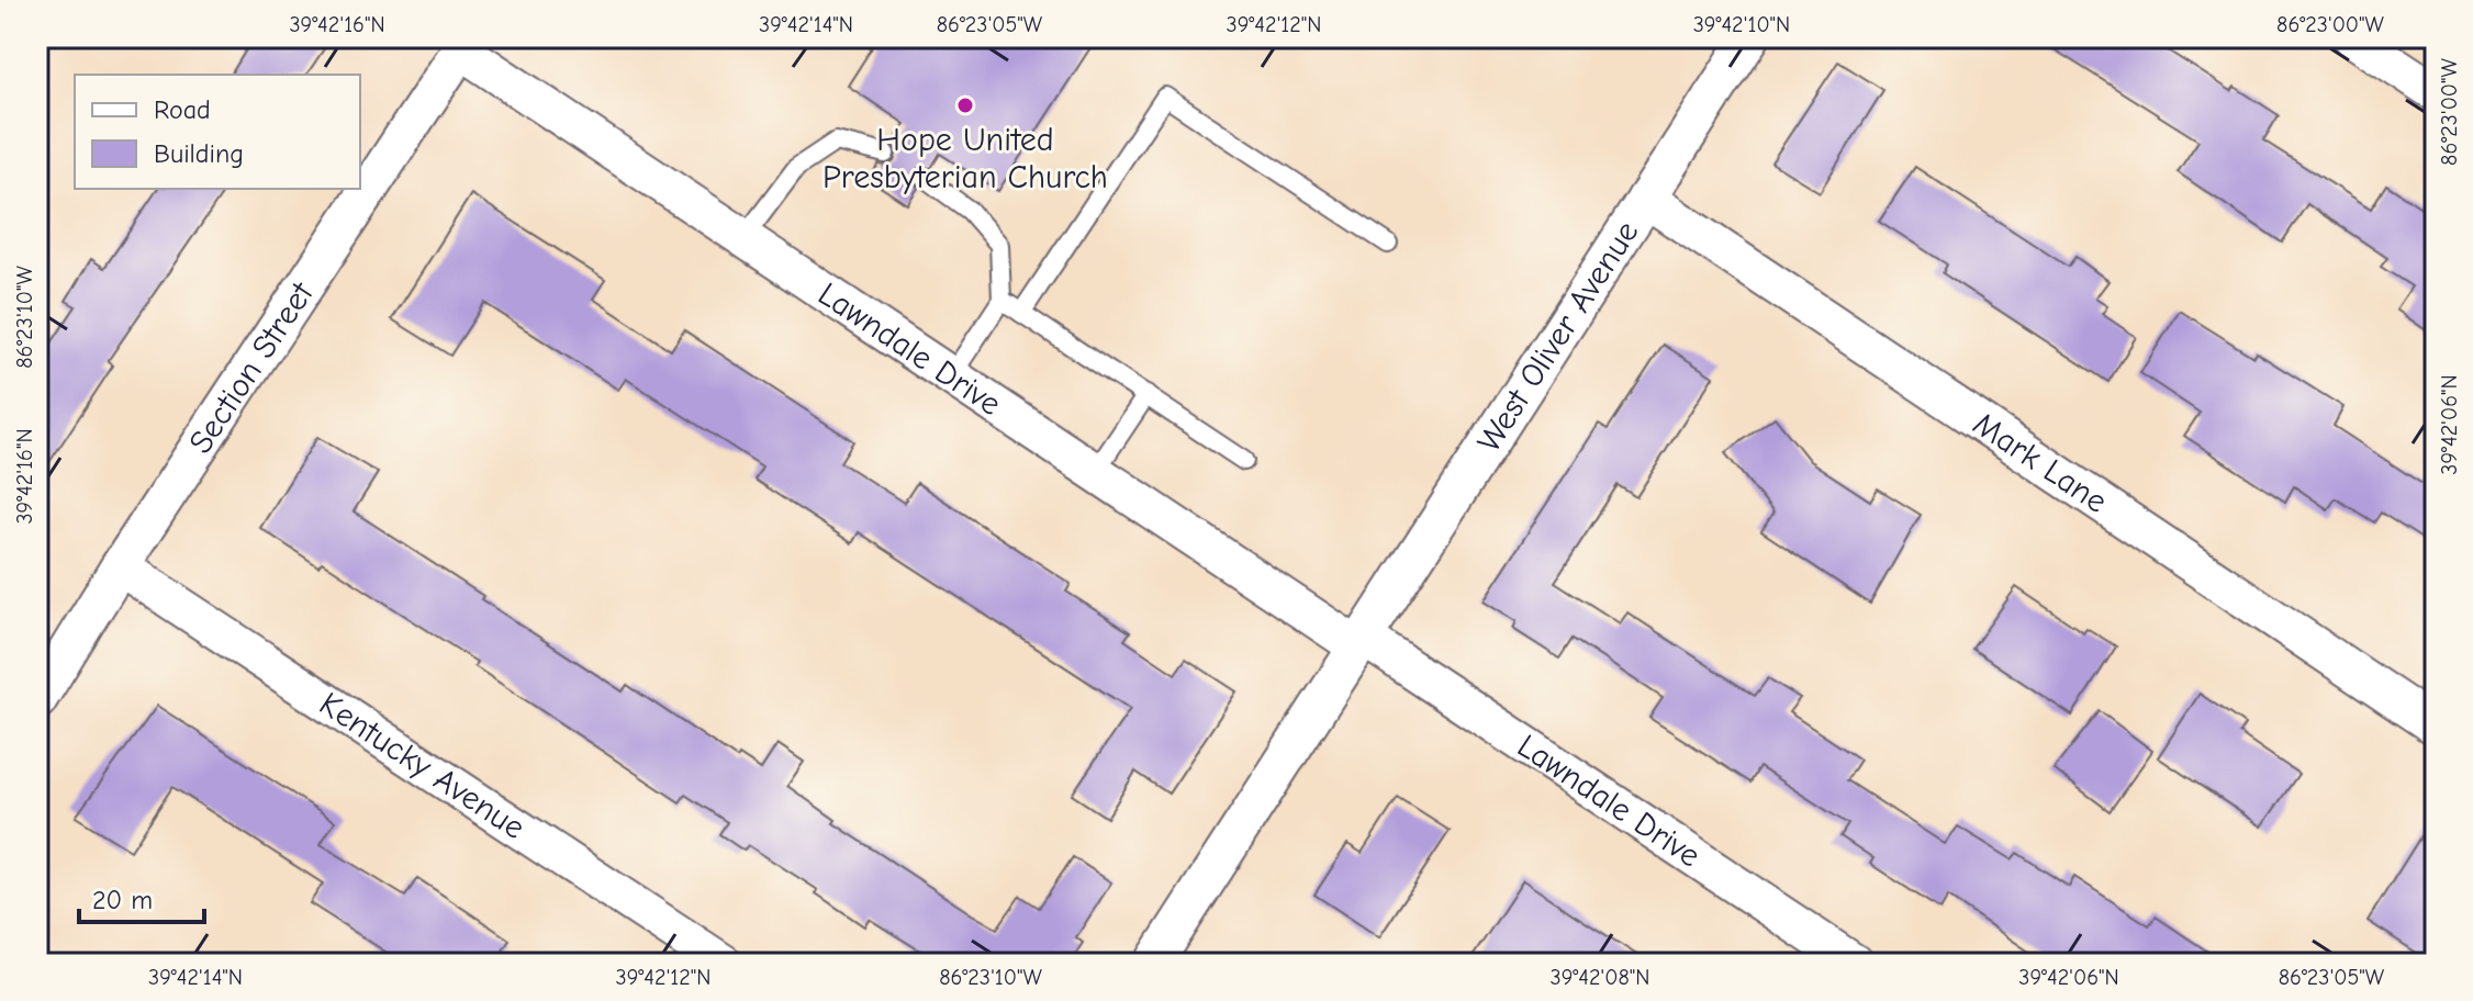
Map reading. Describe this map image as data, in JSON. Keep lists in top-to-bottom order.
{
  "streets": {
    "street": [
      "West Oliver Avenue",
      "Lawndale Drive",
      "Section Street",
      "Mark Lane",
      "Kentucky Avenue"
    ]
  },
  "crossings": [
    ["West Oliver Avenue", "Lawndale Drive"],
    ["West Oliver Avenue", "Mark Lane"],
    ["Lawndale Drive", "Section Street"],
    ["Section Street", "Kentucky Avenue"]
  ],
  "places": ["Hope United Presbyterian Church"],
  "legend": ["Road", "Building"],
  "scale_bar": "20 m",
  "coordinates": [
    "39°42'16\"N",
    "39°42'14\"N",
    "86°23'05\"W",
    "39°42'12\"N",
    "39°42'10\"N",
    "86°23'00\"W",
    "86°23'10\"W",
    "39°42'06\"N",
    "39°42'08\"N"
  ]
}
